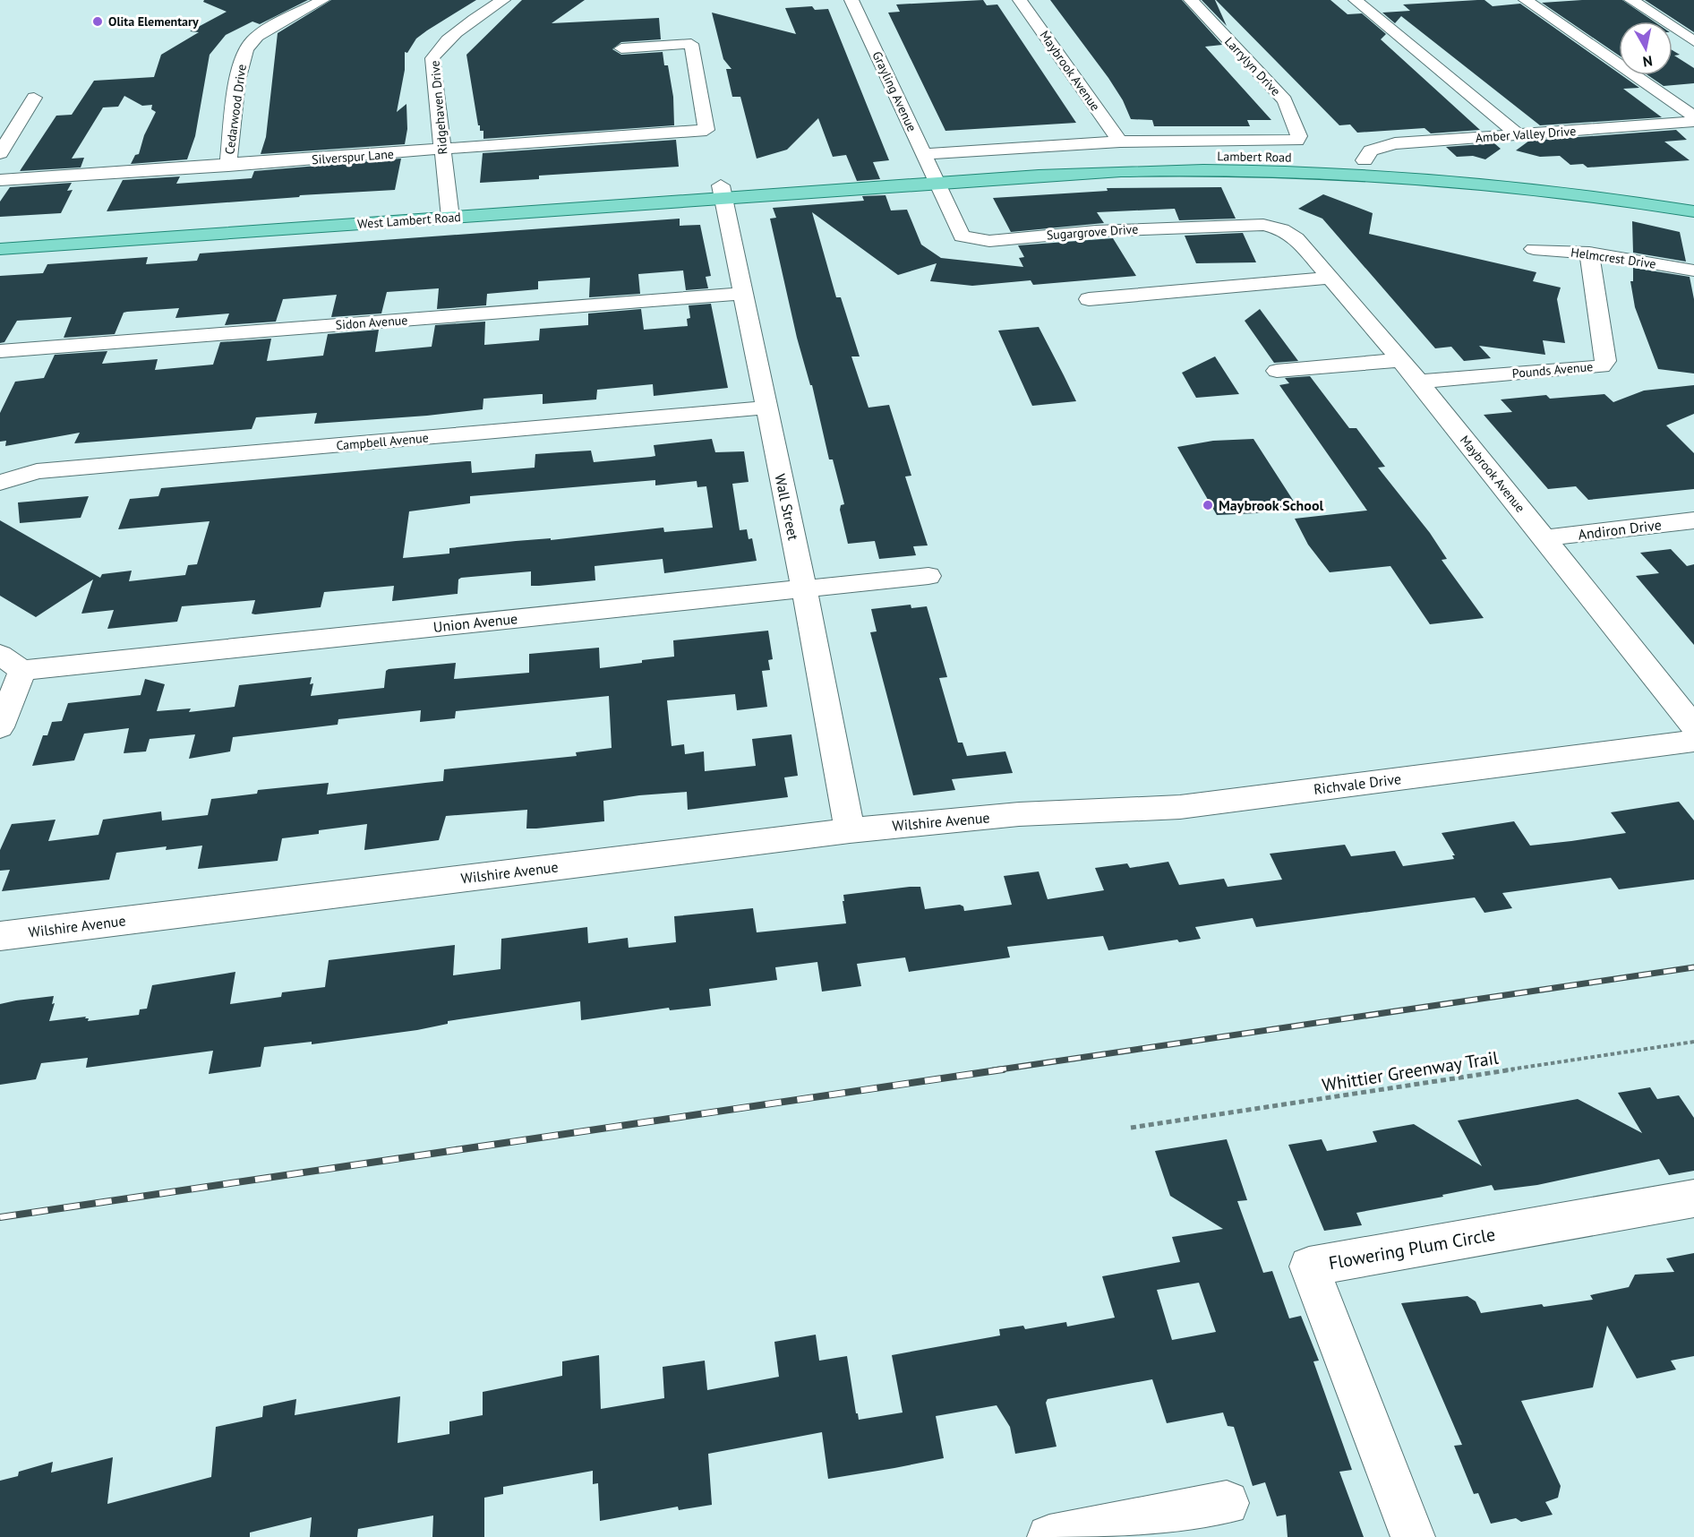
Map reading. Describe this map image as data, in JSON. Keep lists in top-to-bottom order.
{
  "streets": {
    "main road": ["Lambert Road", "West Lambert Road"],
    "street": [
      "Larrylyn Drive",
      "Maybrook Avenue",
      "Grayling Avenue",
      "Ridgehaven Drive",
      "Cedarwood Drive",
      "Amber Valley Drive",
      "Silverspur Lane",
      "Sugargrove Drive",
      "Helmcrest Drive",
      "Sidon Avenue",
      "Pounds Avenue",
      "Campbell Avenue",
      "Wall Street",
      "Andiron Drive",
      "Union Avenue",
      "Richvale Drive",
      "Wilshire Avenue",
      "Flowering Plum Circle"
    ],
    "path": ["Whittier Greenway Trail"]
  },
  "crossings": [
    ["Larrylyn Drive", "Lambert Road"],
    ["Maybrook Avenue", "Lambert Road"],
    ["Maybrook Avenue", "Sugargrove Drive"],
    ["Maybrook Avenue", "Pounds Avenue"],
    ["Maybrook Avenue", "Andiron Drive"],
    ["Grayling Avenue", "Lambert Road"],
    ["Grayling Avenue", "Sugargrove Drive"],
    ["Ridgehaven Drive", "Silverspur Lane"],
    ["Ridgehaven Drive", "West Lambert Road"],
    ["Cedarwood Drive", "Silverspur Lane"],
    ["Amber Valley Drive", "Lambert Road"],
    ["Lambert Road", "West Lambert Road"],
    ["Lambert Road", "Sugargrove Drive"],
    ["West Lambert Road", "Wall Street"],
    ["Helmcrest Drive", "Pounds Avenue"],
    ["Sidon Avenue", "Wall Street"],
    ["Campbell Avenue", "Wall Street"],
    ["Wall Street", "Union Avenue"],
    ["Wall Street", "Wilshire Avenue"],
    ["Richvale Drive", "Wilshire Avenue"]
  ],
  "places": ["Olita Elementary", "Maybrook School"],
  "north": "bottom"
}
